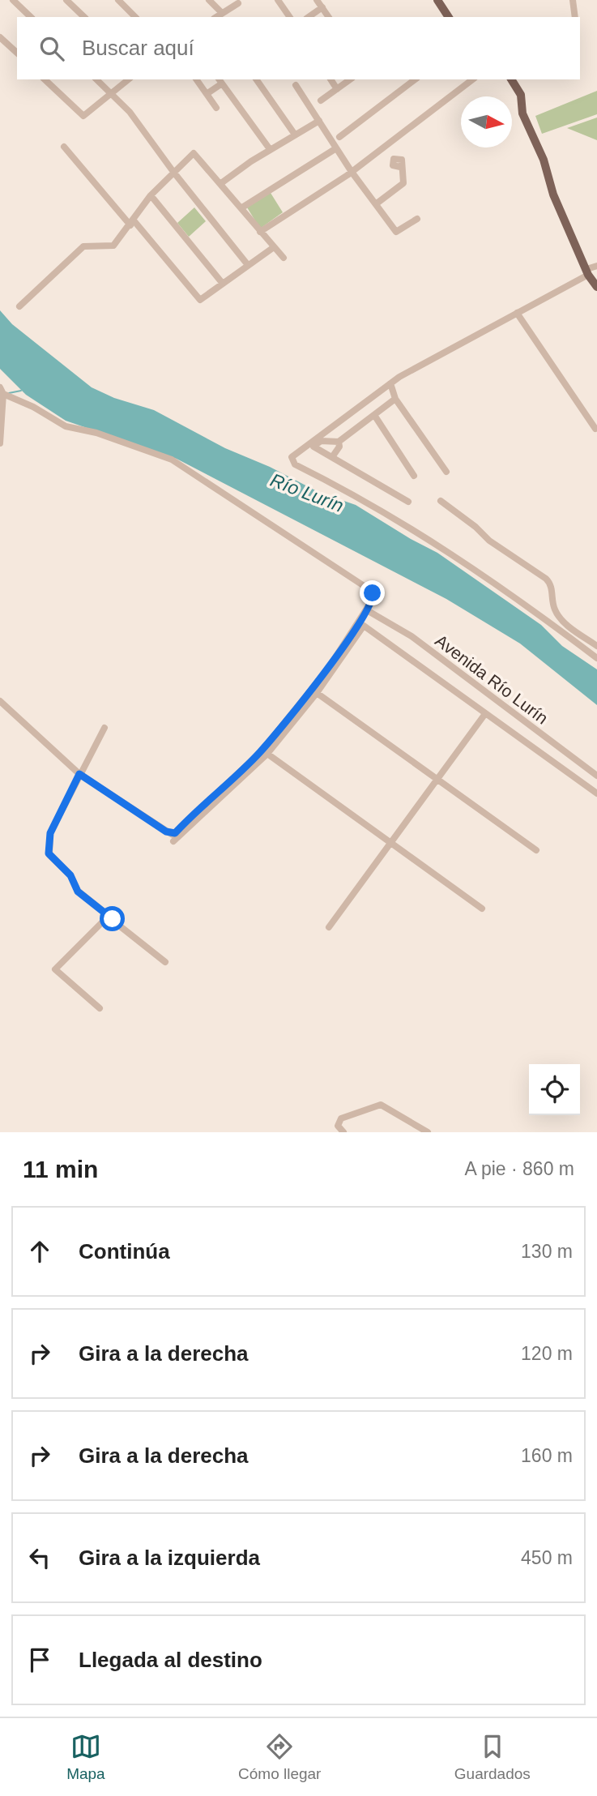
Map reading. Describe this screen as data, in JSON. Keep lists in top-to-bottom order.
{
  "streets": {
    "street": ["Avenida Río Lurín"]
  },
  "water": ["Río Lurín"],
  "north": "right",
  "page": {
    "search": "Buscar aquí",
    "heading": ["11 min", "A pie · 860 m"],
    "list": [
      ["Continúa", "130 m"],
      ["Gira a la derecha", "120 m"],
      ["Gira a la derecha", "160 m"],
      ["Gira a la izquierda", "450 m"],
      "Llegada al destino"
    ],
    "nav": ["Mapa", "Cómo llegar", "Guardados"]
  }
}
